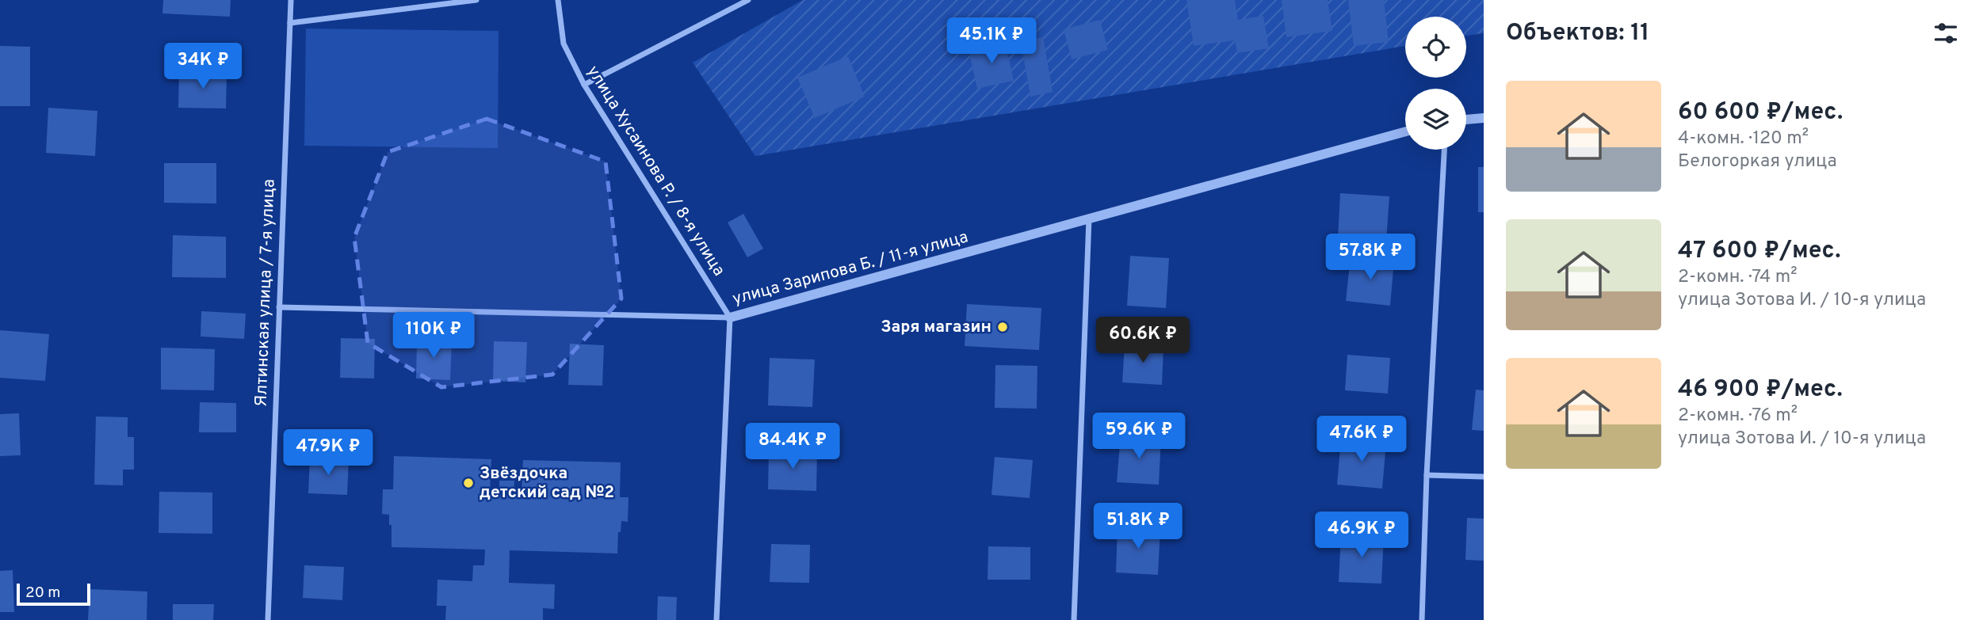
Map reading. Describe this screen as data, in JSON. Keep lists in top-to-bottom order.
{
  "streets": {
    "street": ["улица Хусаинова Р. / 8-я улица", "улица Зарипова Б. / 11-я улица", "Ялтинская улица / 7-я улица"]
  },
  "crossings": [
    ["улица Хусаинова Р. / 8-я улица", "улица Зарипова Б. / 11-я улица"],
    ["улица Зарипова Б. / 11-я улица", "Ялтинская улица / 7-я улица"]
  ],
  "places": ["Заря магазин", "Звёздочка детский сад №2"],
  "scale_bar": "20 m",
  "page": {
    "heading": "Объектов: 11",
    "price": [
      "45.1K ₽",
      "34K ₽",
      "57.8K ₽",
      "110K ₽",
      "60.6K ₽",
      "59.6K ₽",
      "47.6K ₽",
      "84.4K ₽",
      "47.9K ₽",
      "51.8K ₽",
      "46.9K ₽"
    ],
    "list": [
      {
        "name": "60 600 ₽/мес.",
        "note": "4-комн. · 120 m² · Белогоркая улица"
      },
      {
        "name": "47 600 ₽/мес.",
        "note": "2-комн. · 74 m² · улица Зотова И. / 10-я улица"
      },
      {
        "name": "46 900 ₽/мес.",
        "note": "2-комн. · 76 m² · улица Зотова И. / 10-я улица"
      }
    ],
    "scale": "20 m"
  }
}
